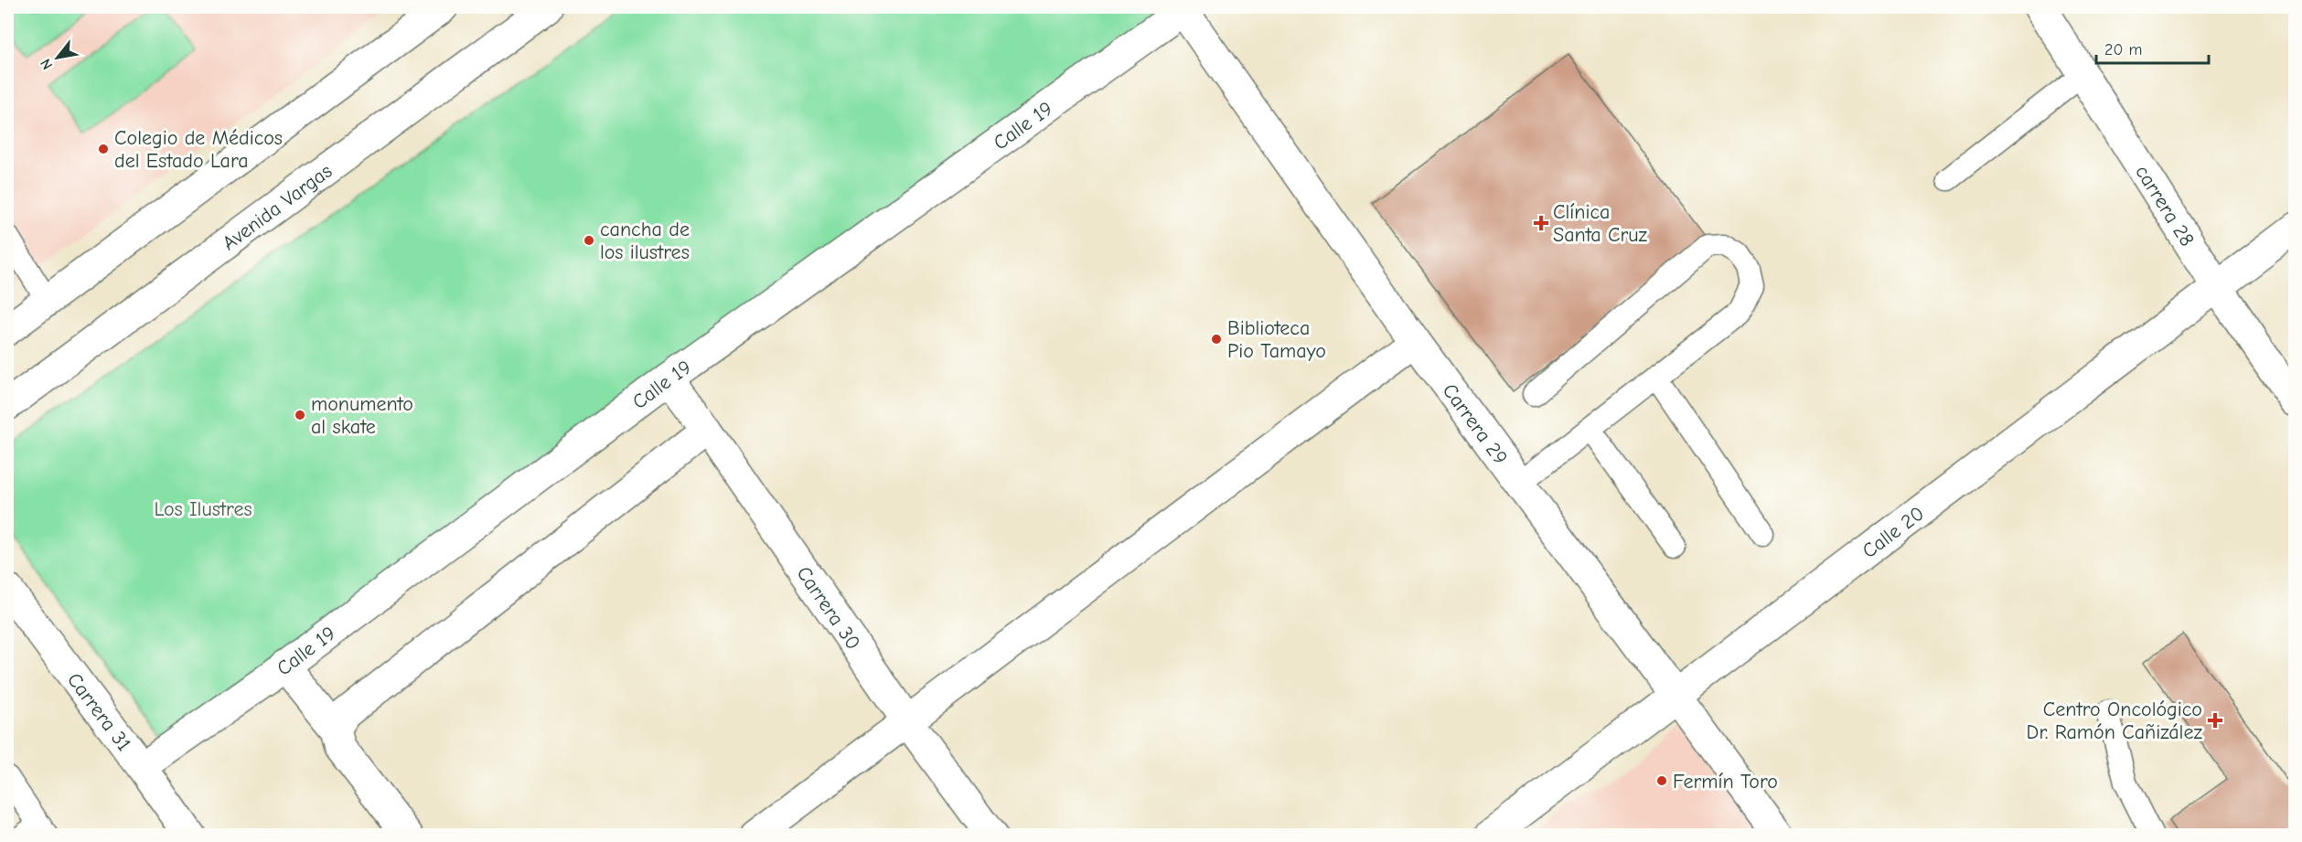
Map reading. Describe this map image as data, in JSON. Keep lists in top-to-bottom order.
{
  "streets": {
    "street": [
      "Calle 19",
      "Avenida Vargas",
      "carrera 28",
      "Carrera 29",
      "Calle 20",
      "Carrera 30",
      "Carrera 31"
    ]
  },
  "crossings": [
    ["Calle 19", "Carrera 29"],
    ["Calle 19", "Carrera 30"],
    ["Calle 19", "Carrera 31"],
    ["carrera 28", "Calle 20"],
    ["Carrera 29", "Calle 20"]
  ],
  "parks": ["Los Ilustres"],
  "places": {
    "other": [
      "Colegio de Médicos del Estado Lara",
      "cancha de los ilustres",
      "Biblioteca Pio Tamayo",
      "monumento al skate",
      "Fermín Toro"
    ],
    "health": ["Clínica Santa Cruz", "Centro Oncológico Dr. Ramón Cañizález"]
  },
  "scale_bar": "20 m",
  "north": "bottom left"
}
